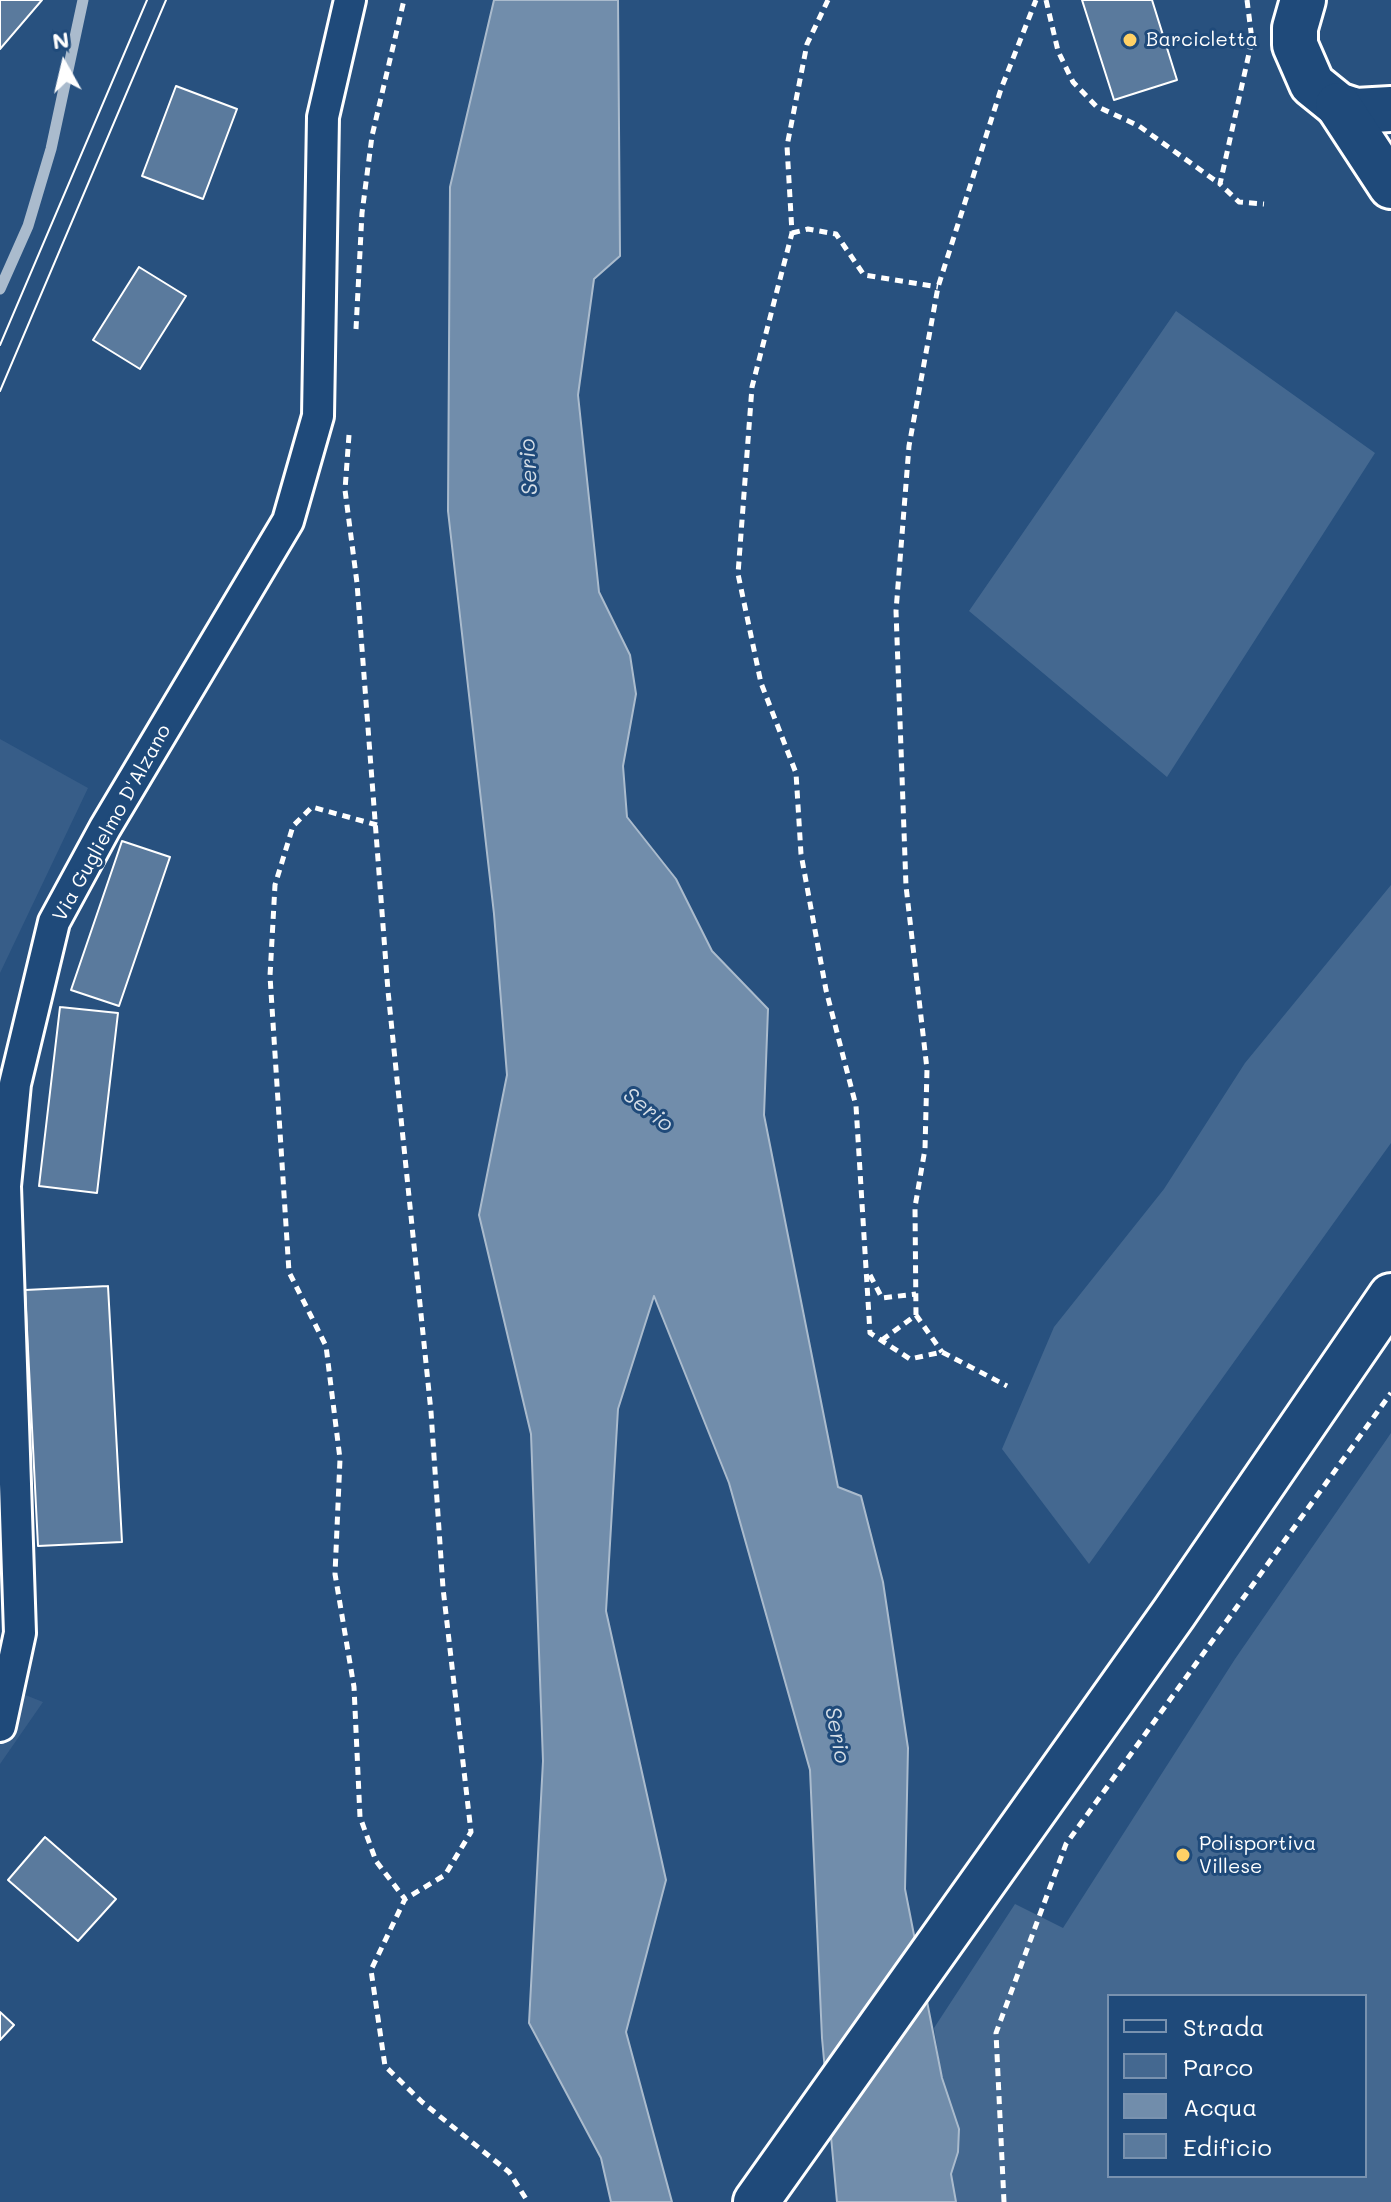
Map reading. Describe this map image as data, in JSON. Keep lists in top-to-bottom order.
{
  "streets": {
    "street": ["Via Guglielmo D'Alzano"]
  },
  "water": ["Serio"],
  "places": ["Barcicletta", "Polisportiva Villese"],
  "legend": [
    "Strada",
    "Parco",
    "Acqua",
    "Edificio"
  ],
  "north": "top"
}
